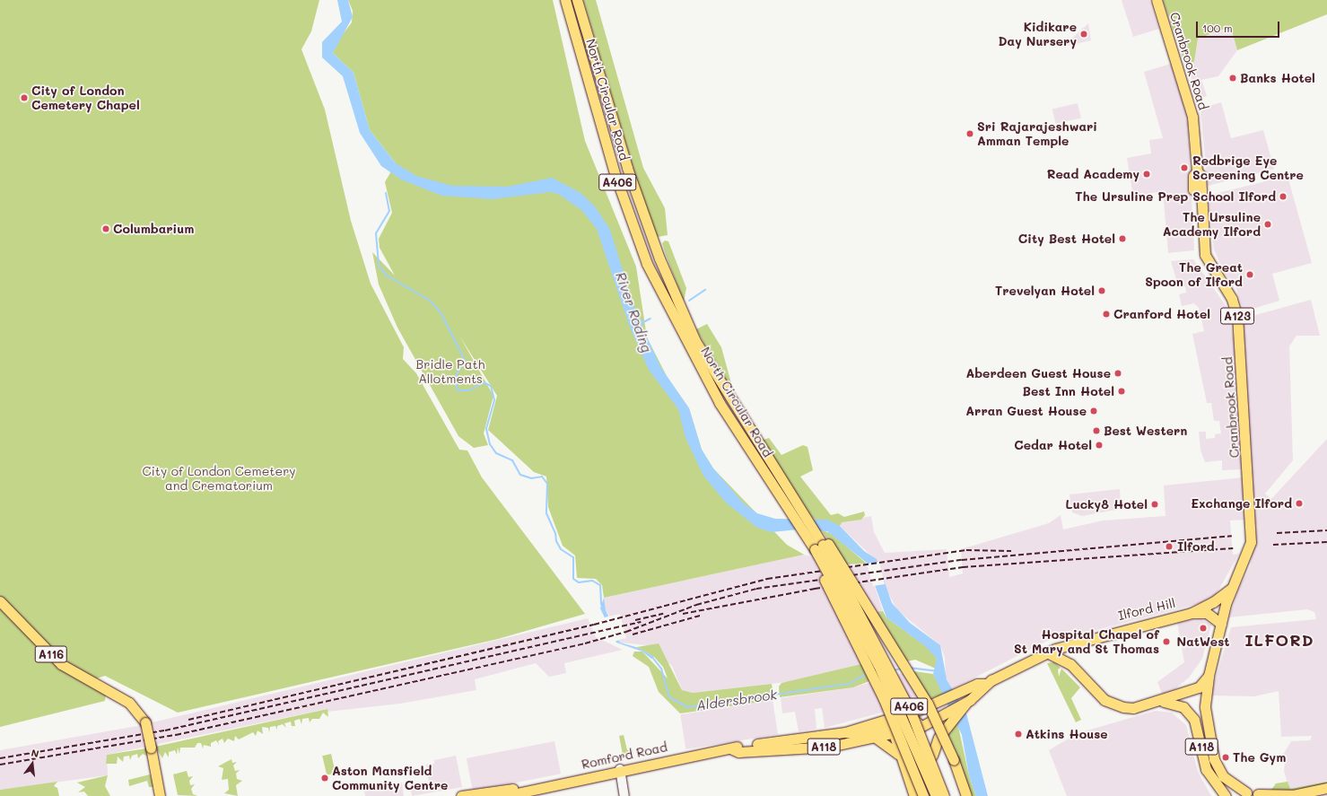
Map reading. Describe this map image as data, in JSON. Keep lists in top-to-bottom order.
{
  "streets": {
    "main road": [
      "Cranbrook Road",
      "North Circular Road",
      "A406",
      "A123",
      "Ilford Hill",
      "A116",
      "A118",
      "Romford Road"
    ]
  },
  "crossings": [
    ["Cranbrook Road", "Ilford Hill"],
    ["Cranbrook Road", "A118"],
    ["North Circular Road", "A406"],
    ["A406", "Ilford Hill"],
    ["A406", "A118"],
    ["A406", "Romford Road"],
    ["Ilford Hill", "A118"],
    ["Ilford Hill", "Romford Road"],
    ["A118", "Romford Road"]
  ],
  "districts": ["ILFORD"],
  "water": ["River Roding", "Aldersbrook"],
  "parks": ["Bridle Path Allotments", "City of London Cemetery and Crematorium"],
  "places": [
    "Kidikare Day Nursery",
    "Banks Hotel",
    "City of London Cemetery Chapel",
    "Sri Rajarajeshwari Amman Temple",
    "Redbrige Eye Screening Centre",
    "Read Academy",
    "The Ursuline Prep School Ilford",
    "The Ursuline Academy Ilford",
    "Columbarium",
    "City Best Hotel",
    "The Great Spoon of Ilford",
    "Trevelyan Hotel",
    "Cranford Hotel",
    "Aberdeen Guest House",
    "Best Inn Hotel",
    "Arran Guest House",
    "Best Western",
    "Cedar Hotel",
    "Exchange Ilford",
    "Lucky8 Hotel",
    "Ilford",
    "NatWest",
    "Hospital Chapel of St Mary and St Thomas",
    "Atkins House",
    "The Gym",
    "Aston Mansfield Community Centre"
  ],
  "scale_bar": "100 m",
  "north": "top"
}
